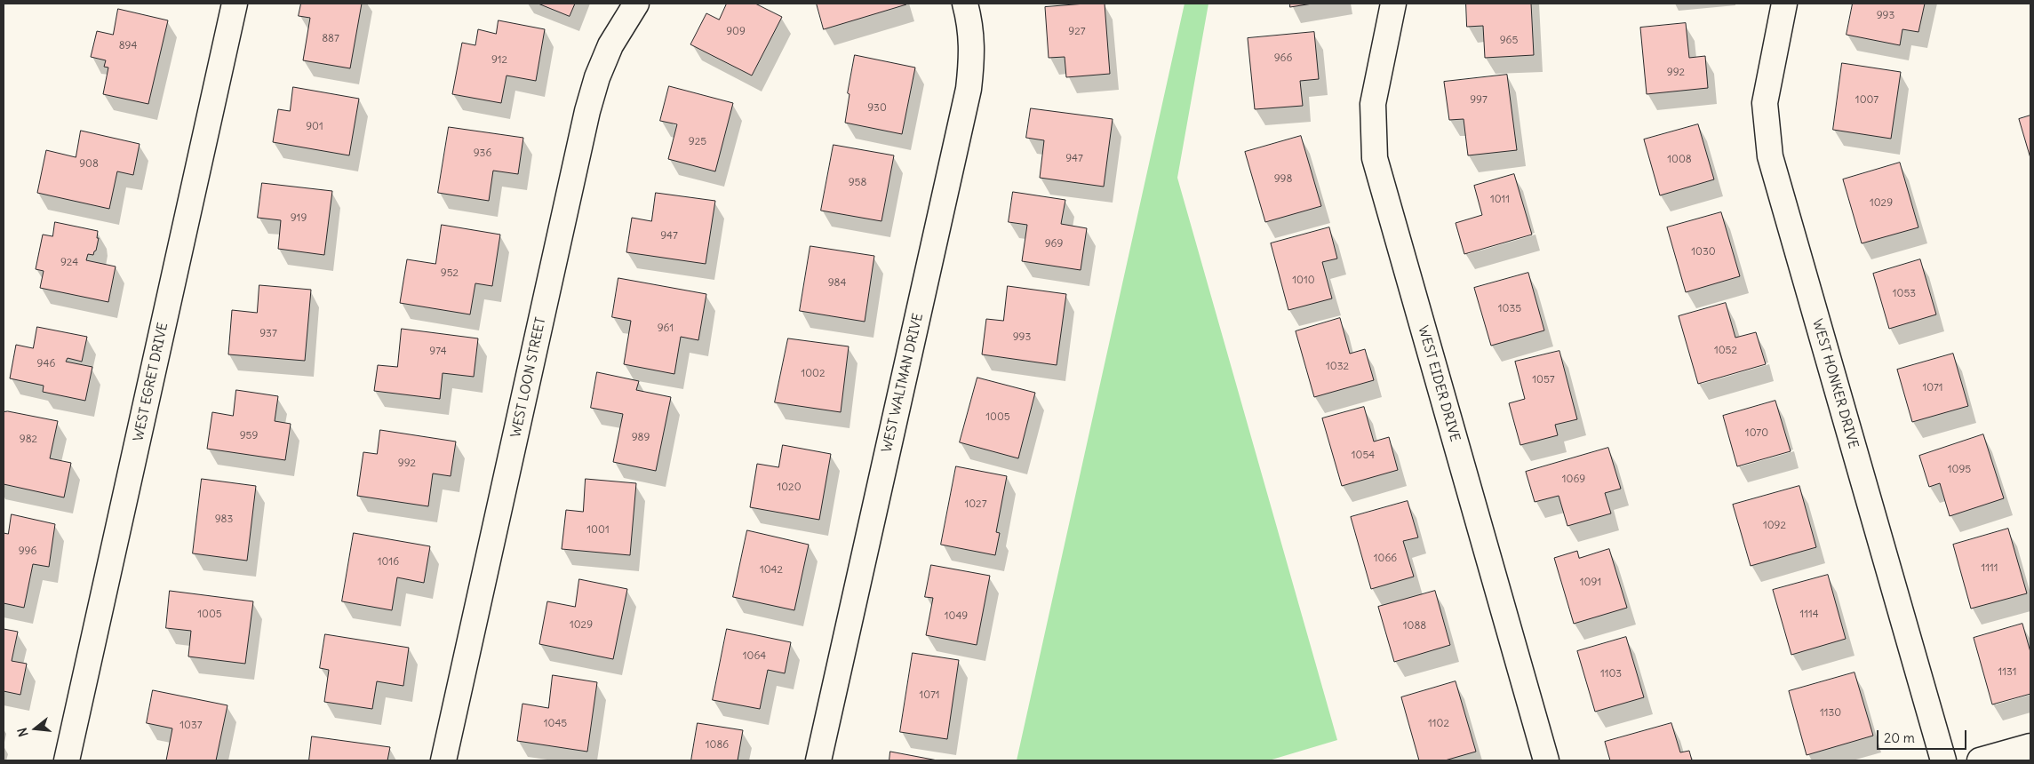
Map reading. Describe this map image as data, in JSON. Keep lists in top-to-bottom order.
{
  "streets": {
    "street": [
      "WEST LOON STREET",
      "WEST EGRET DRIVE",
      "WEST WALTMAN DRIVE",
      "WEST EIDER DRIVE",
      "WEST HONKER DRIVE"
    ]
  },
  "house_numbers": [
    "993",
    "909",
    "927",
    "887",
    "965",
    "894",
    "966",
    "912",
    "992",
    "997",
    "1007",
    "930",
    "901",
    "925",
    "936",
    "947",
    "1008",
    "908",
    "998",
    "958",
    "1011",
    "1029",
    "919",
    "947",
    "969",
    "1030",
    "924",
    "952",
    "1010",
    "984",
    "1053",
    "1035",
    "961",
    "937",
    "993",
    "1052",
    "974",
    "946",
    "1032",
    "1002",
    "1057",
    "1071",
    "1005",
    "1070",
    "959",
    "989",
    "982",
    "1054",
    "992",
    "1095",
    "1069",
    "1020",
    "1027",
    "983",
    "1092",
    "1001",
    "996",
    "1066",
    "1016",
    "1111",
    "1042",
    "1091",
    "1005",
    "1114",
    "1049",
    "1029",
    "1088",
    "1064",
    "1131",
    "1103",
    "1071",
    "1130",
    "1045",
    "1102",
    "1037",
    "1086"
  ],
  "scale_bar": "20 m",
  "north": "left"
}
